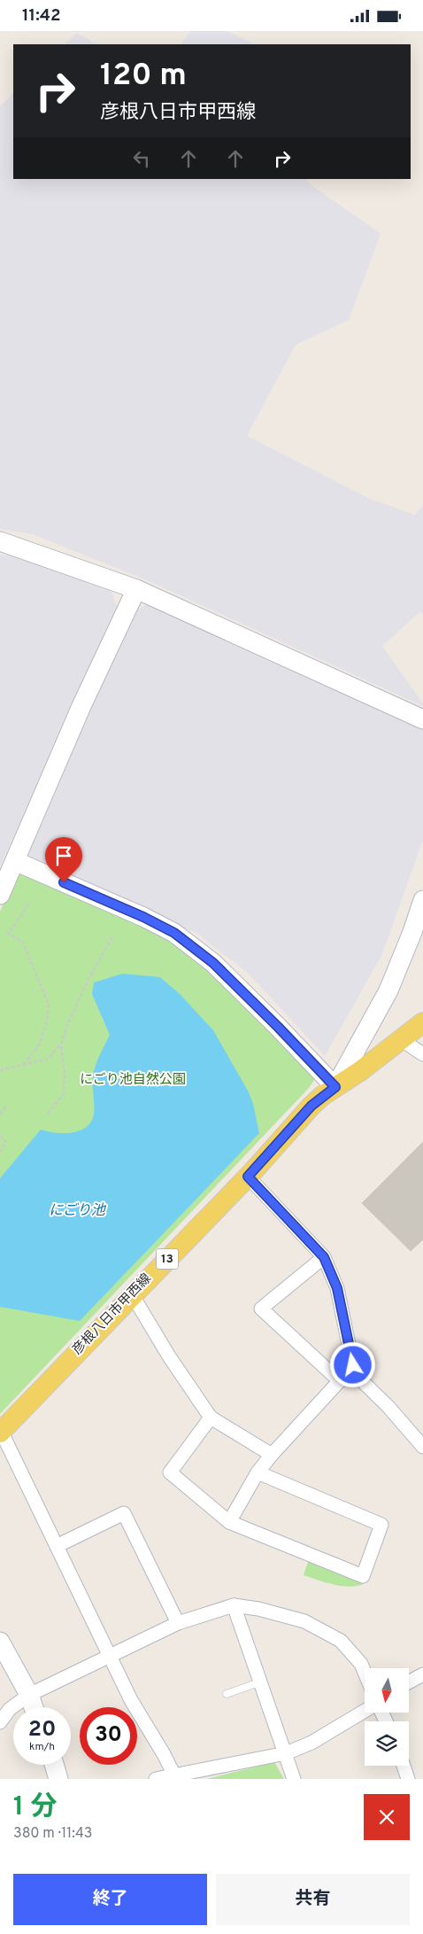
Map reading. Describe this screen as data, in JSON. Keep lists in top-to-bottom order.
{
  "streets": {
    "main road": ["13", "彦根八日市甲西線"]
  },
  "water": ["にごり池"],
  "parks": ["にごり池自然公園"],
  "north": "bottom",
  "page": {
    "status": "11:42",
    "turn": ["120 m", "彦根八日市甲西線"],
    "speed": "20 km/h",
    "limit": "30",
    "heading": ["1 分", "380 m · 11:43"],
    "buttons": ["終了", "共有"]
  }
}
